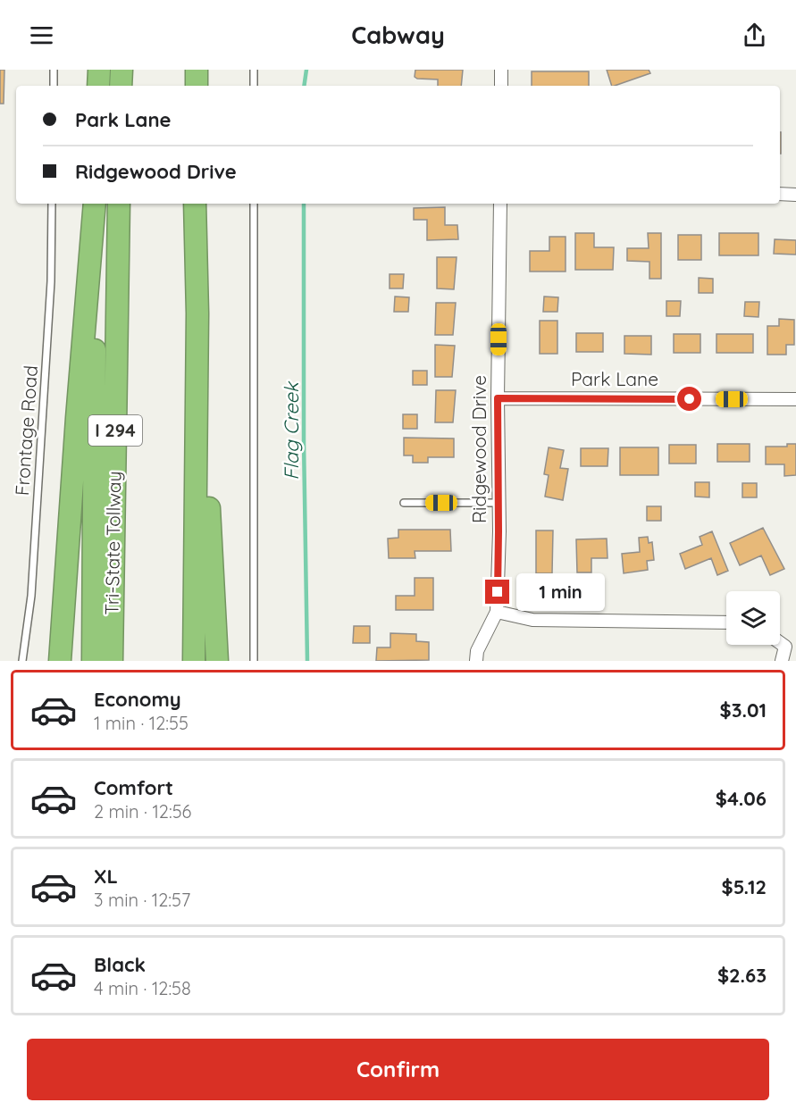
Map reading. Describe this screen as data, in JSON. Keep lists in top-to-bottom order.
{
  "streets": {
    "highway": ["I 294", "Tri-State Tollway"],
    "street": ["Park Lane", "Ridgewood Drive"],
    "lane": ["Frontage Road"]
  },
  "crossings": [
    ["Park Lane", "Ridgewood Drive"]
  ],
  "water": ["Flag Creek"],
  "page": {
    "header": "Cabway",
    "banner": ["Park Lane", "Ridgewood Drive"],
    "bubble": "1 min",
    "list": [
      {
        "name": "Economy",
        "note": "1 min · 12:55",
        "value": "$3.01"
      },
      {
        "name": "Comfort",
        "note": "2 min · 12:56",
        "value": "$4.06"
      },
      {
        "name": "XL",
        "note": "3 min · 12:57",
        "value": "$5.12"
      },
      {
        "name": "Black",
        "note": "4 min · 12:58",
        "value": "$2.63"
      }
    ],
    "buttons": "Confirm"
  }
}
